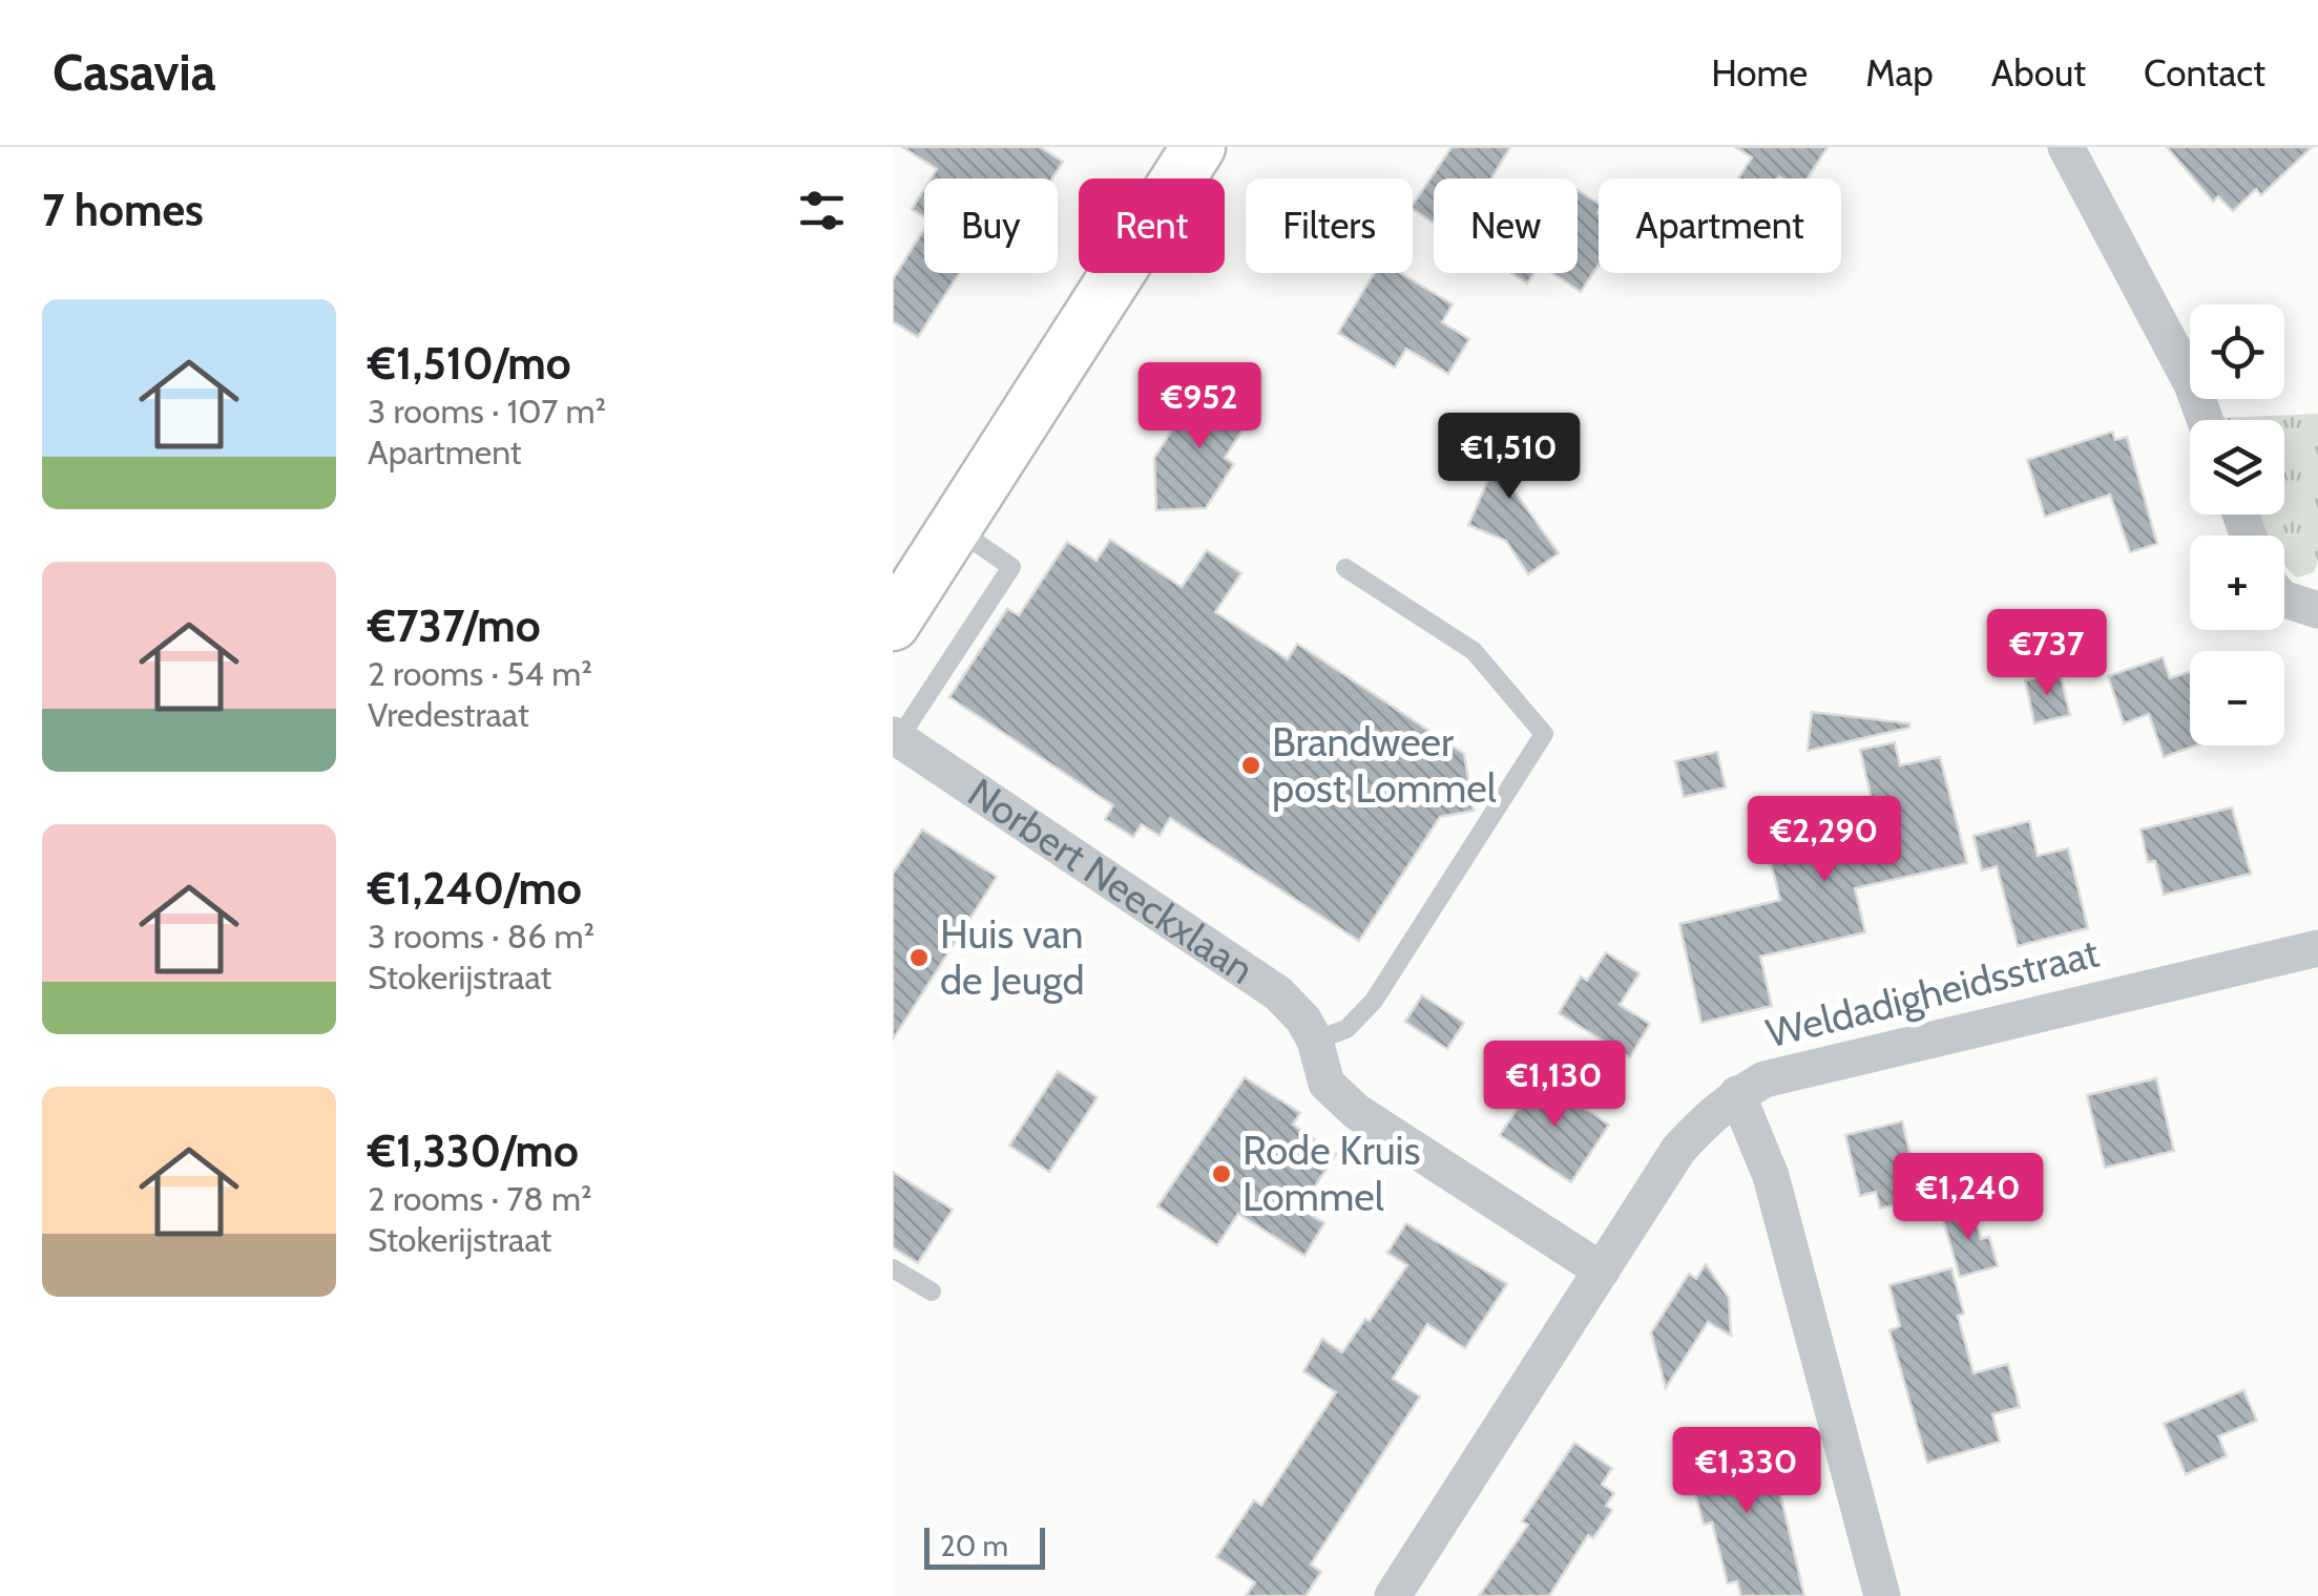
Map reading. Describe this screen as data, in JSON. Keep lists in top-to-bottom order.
{
  "streets": {
    "street": ["Norbert Neeckxlaan", "Weldadigheidsstraat"]
  },
  "crossings": [
    ["Norbert Neeckxlaan", "Weldadigheidsstraat"]
  ],
  "places": ["Brandweer post Lommel", "Huis van de Jeugd", "Rode Kruis Lommel"],
  "scale_bar": "20 m",
  "page": {
    "header": "Casavia",
    "nav": [
      "Home",
      "Map",
      "About",
      "Contact"
    ],
    "heading": "7 homes",
    "chip": [
      "Buy",
      "Rent",
      "Filters",
      "New",
      "Apartment"
    ],
    "list": [
      {
        "name": "€1,510/mo",
        "note": "3 rooms · 107 m² · Apartment"
      },
      {
        "name": "€737/mo",
        "note": "2 rooms · 54 m² · Vredestraat"
      },
      {
        "name": "€1,240/mo",
        "note": "3 rooms · 86 m² · Stokerijstraat"
      },
      {
        "name": "€1,330/mo",
        "note": "2 rooms · 78 m² · Stokerijstraat"
      }
    ],
    "map_buttons": ["+", "−"],
    "price": [
      "€952",
      "€1,510",
      "€737",
      "€2,290",
      "€1,130",
      "€1,240",
      "€1,330"
    ],
    "scale": "20 m"
  }
}
